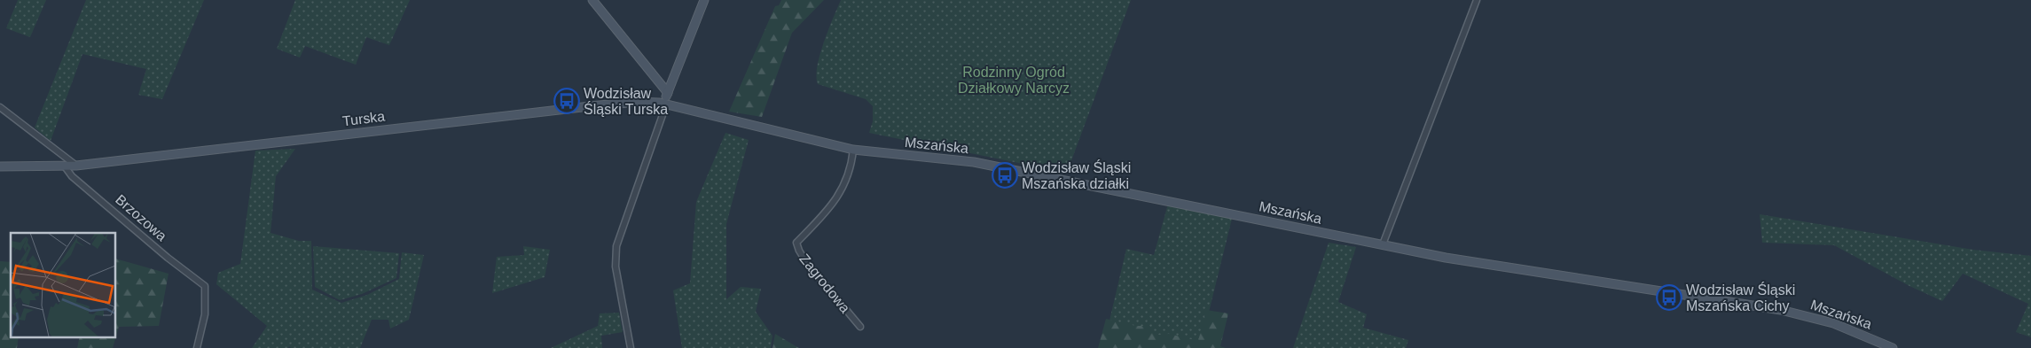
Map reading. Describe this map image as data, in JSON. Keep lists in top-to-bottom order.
{
  "streets": {
    "street": [
      "Turska",
      "Mszańska",
      "Brzozowa",
      "Zagrodowa"
    ]
  },
  "crossings": [
    ["Turska", "Mszańska"],
    ["Turska", "Brzozowa"],
    ["Mszańska", "Zagrodowa"]
  ],
  "parks": ["Rodzinny Ogród Działkowy Narcyz"],
  "places": {
    "bus stop": ["Wodzisław Śląski Turska", "Wodzisław Śląski Mszańska działki", "Wodzisław Śląski Mszańska Cichy"]
  }
}
